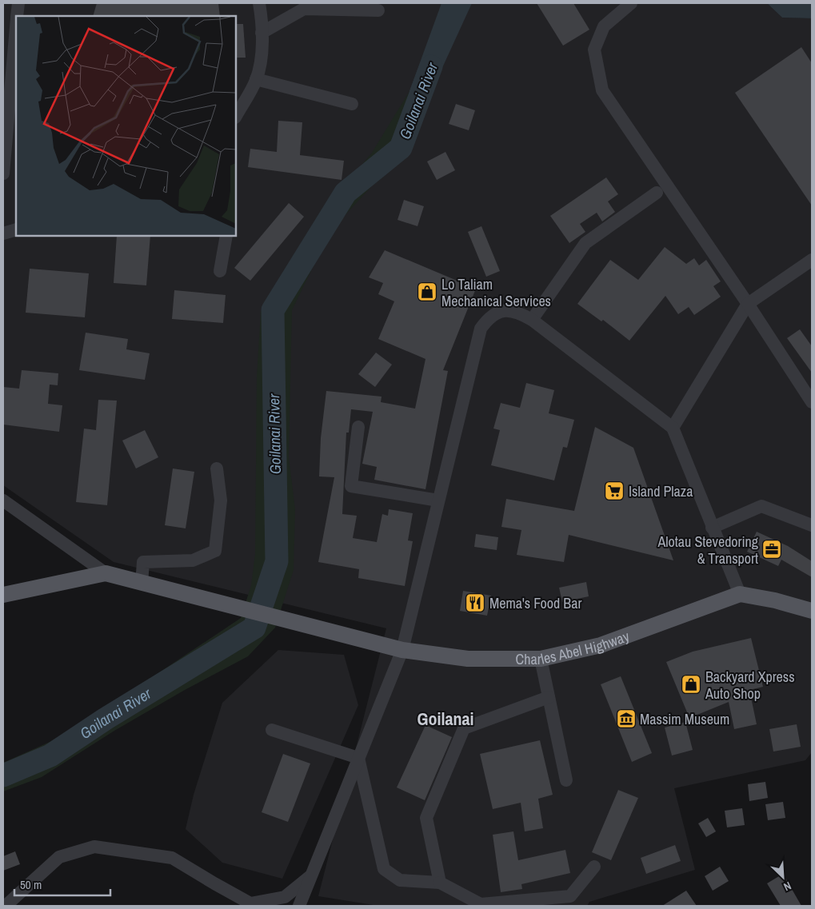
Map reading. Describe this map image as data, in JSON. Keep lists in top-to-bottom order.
{
  "streets": {
    "main road": ["Charles Abel Highway"]
  },
  "districts": ["Goilanai"],
  "water": ["Goilanai River"],
  "places": {
    "shop": ["Lo Taliam Mechanical Services", "Backyard Xpress Auto Shop"],
    "supermarket": ["Island Plaza"],
    "office": ["Alotau Stevedoring & Transport"],
    "restaurant": ["Mema's Food Bar"],
    "museum": ["Massim Museum"]
  },
  "scale_bar": "50 m",
  "north": "bottom right"
}
